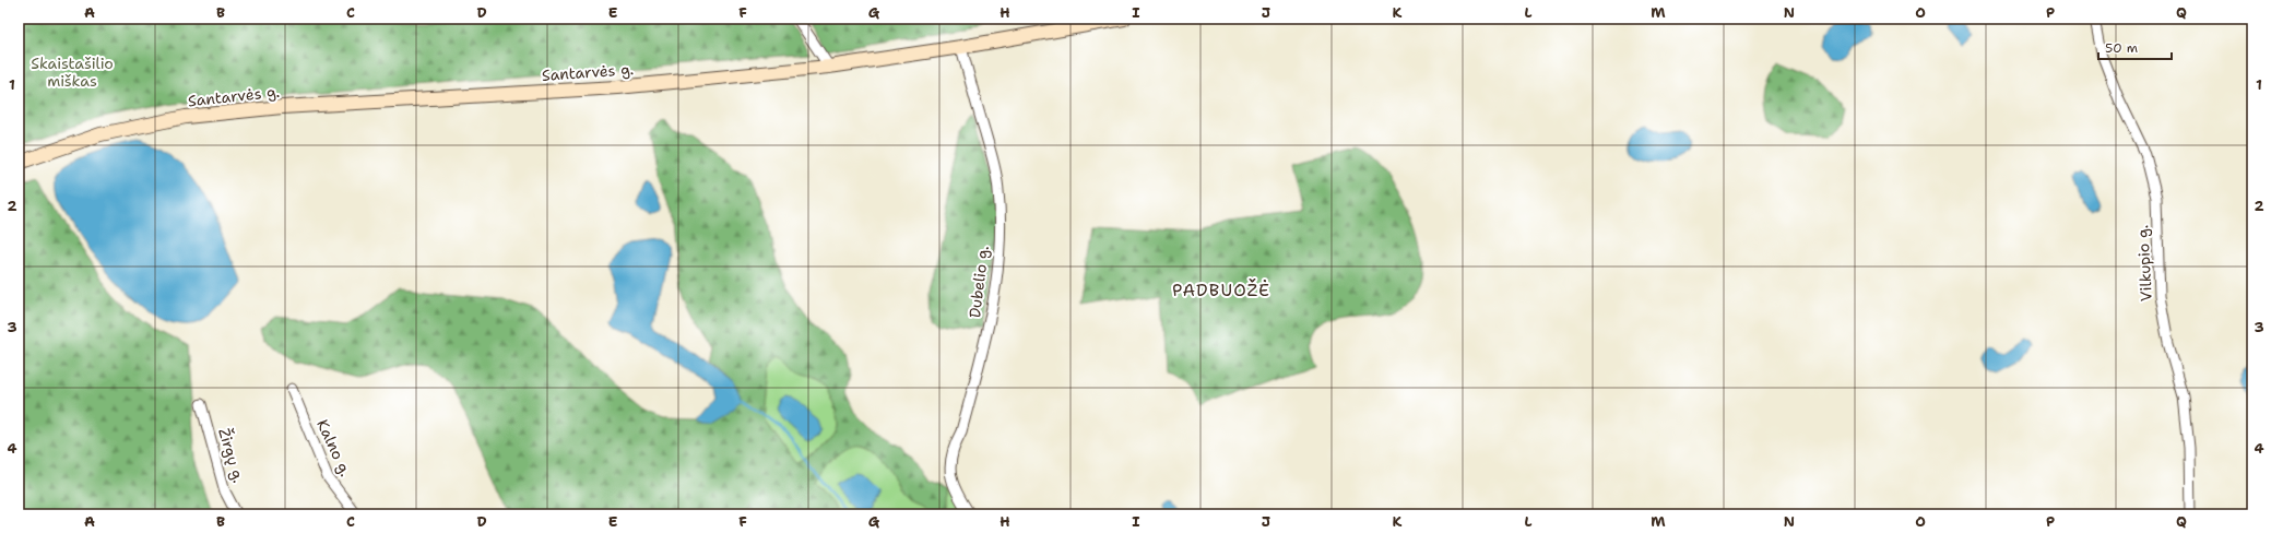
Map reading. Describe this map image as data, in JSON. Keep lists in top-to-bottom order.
{
  "streets": {
    "main road": ["Santarvės g."],
    "street": [
      "Vilkupio g.",
      "Dubelio g.",
      "Kalno g.",
      "Žirgų g."
    ]
  },
  "crossings": [
    ["Santarvės g.", "Dubelio g."]
  ],
  "districts": ["PADBUOŽĖ"],
  "parks": ["Skaistašilio miškas"],
  "scale_bar": "50 m",
  "grid": {
    "columns": [
      "A",
      "B",
      "C",
      "D",
      "E",
      "F",
      "G",
      "H",
      "I",
      "J",
      "K",
      "L",
      "M",
      "N",
      "O",
      "P",
      "Q"
    ],
    "rows": [
      "1",
      "2",
      "3",
      "4"
    ]
  }
}
